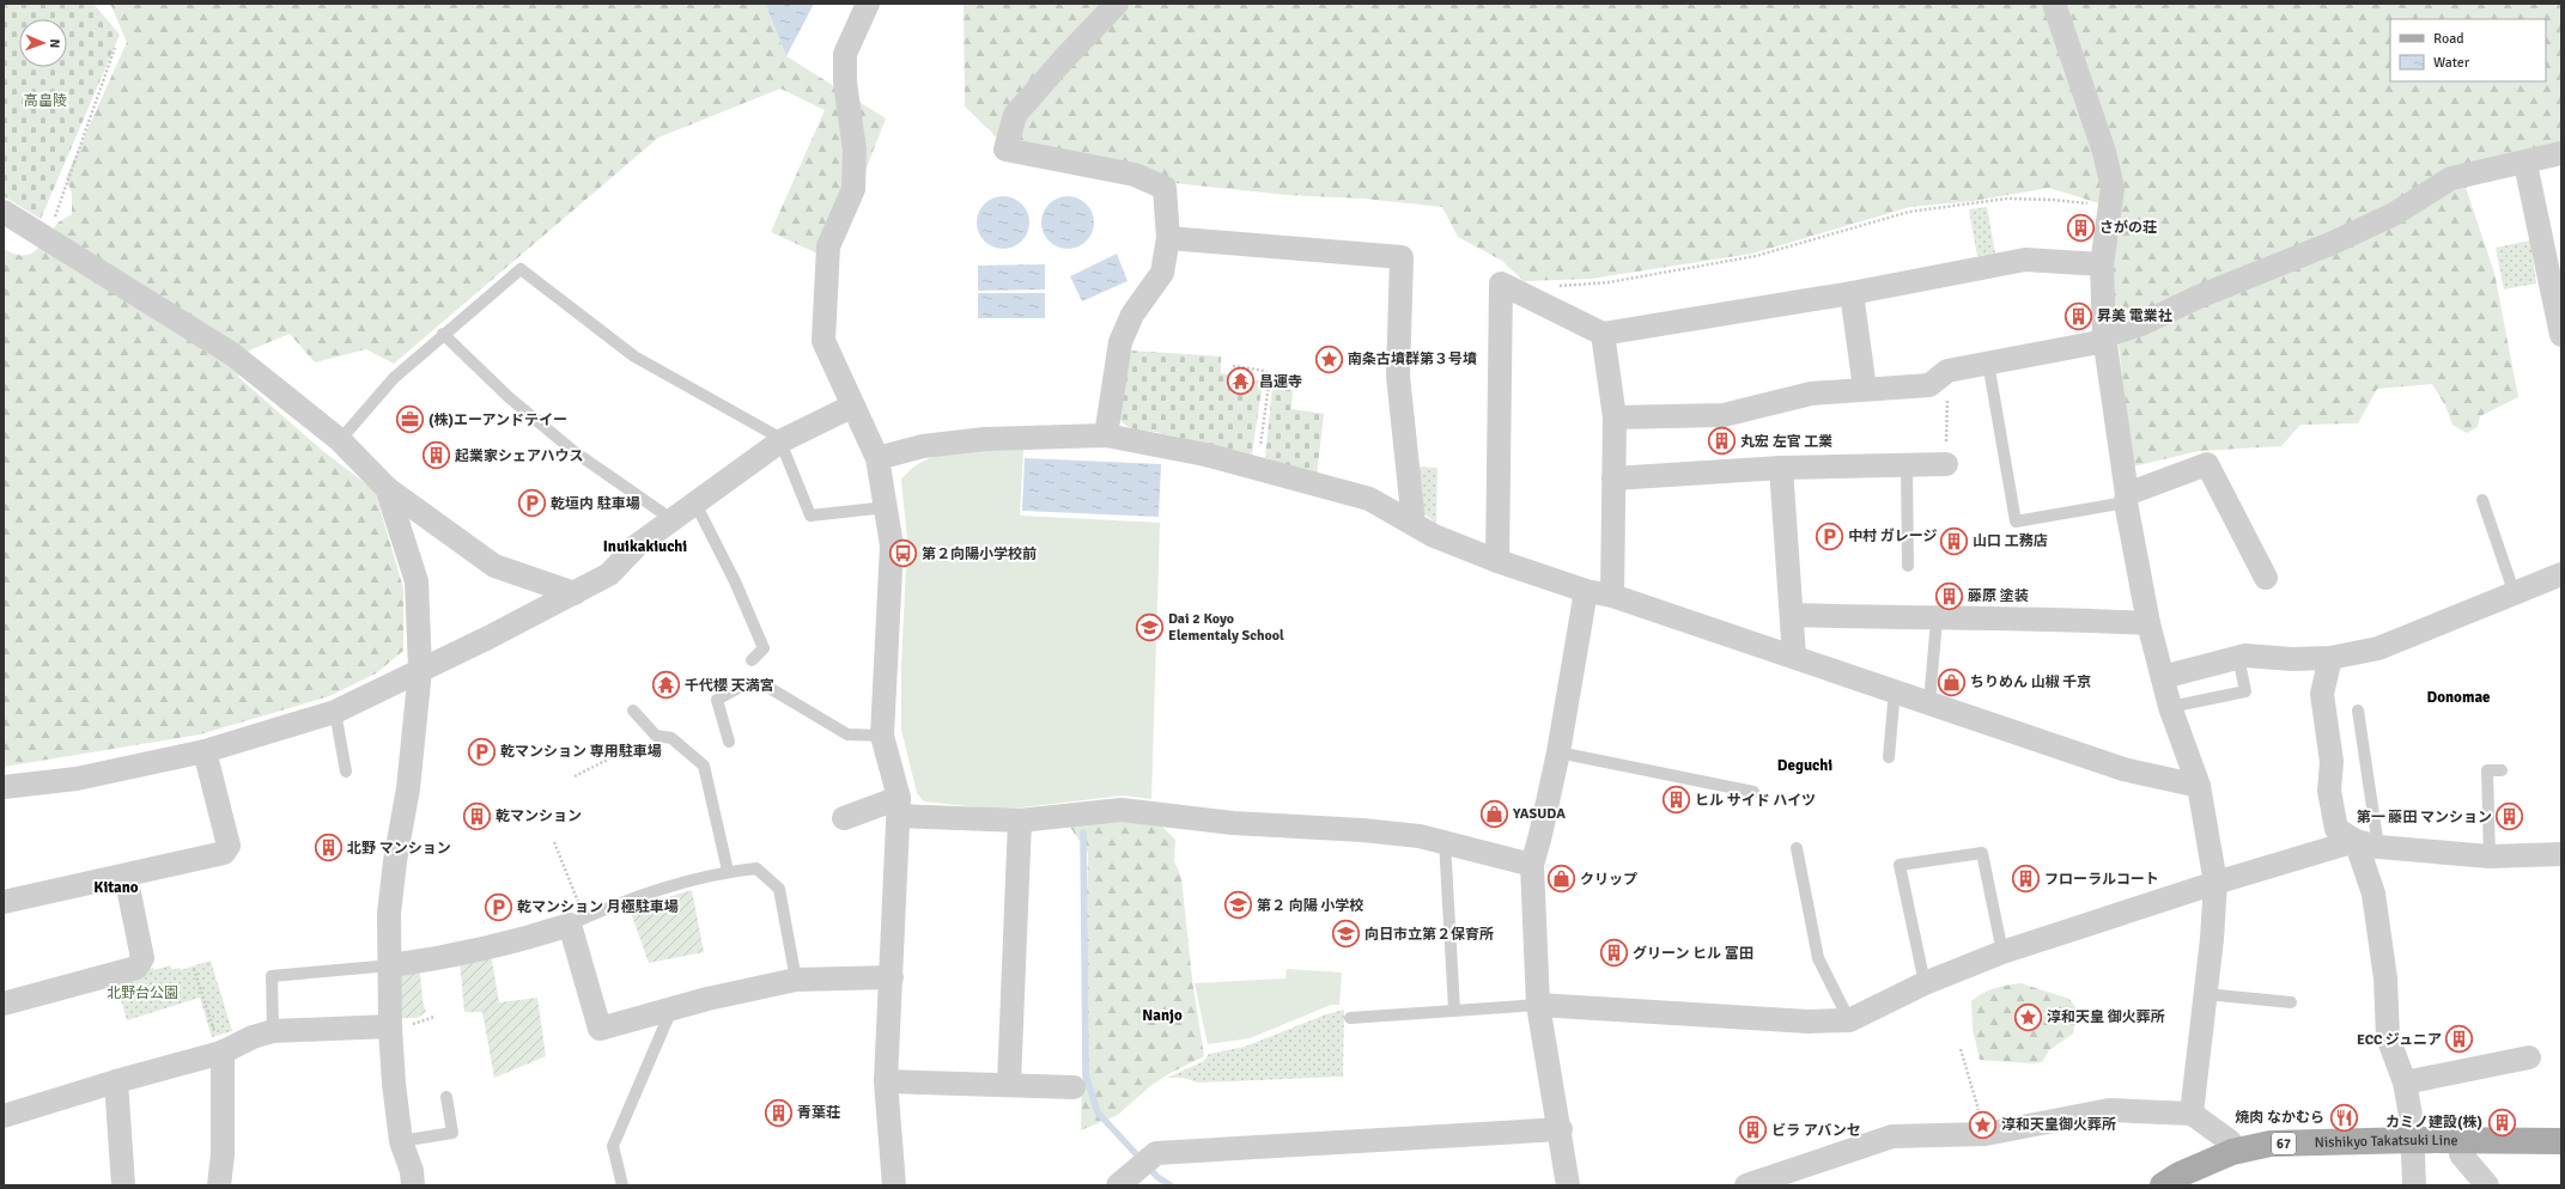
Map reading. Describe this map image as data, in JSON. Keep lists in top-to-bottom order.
{
  "streets": {
    "main road": ["Nishikyo Takatsuki Line", "67"]
  },
  "districts": [
    "Inuikakiuchi",
    "Donomae",
    "Deguchi",
    "Kitano",
    "Nanjo"
  ],
  "parks": ["高畠陵", "北野台公園"],
  "places": {
    "building": [
      "さがの荘",
      "昇美 電業社",
      "丸宏 左官 工業",
      "起業家シェアハウス",
      "山口 工務店",
      "藤原 塗装",
      "ヒル サイド ハイツ",
      "乾マンション",
      "第一 藤田 マンション",
      "北野 マンション",
      "フローラルコート",
      "グリーン ヒル 冨田",
      "ECC ジュニア",
      "青葉荘",
      "カミノ建設(株)",
      "ビラ アバンセ"
    ],
    "place": ["南条古墳群第３号墳", "淳和天皇 御火葬所", "淳和天皇御火葬所"],
    "temple": ["昌運寺", "千代櫻 天満宮"],
    "office": ["(株)エーアンドテイー"],
    "parking": [
      "乾垣内 駐車場",
      "中村 ガレージ",
      "乾マンション 専用駐車場",
      "乾マンション 月極駐車場"
    ],
    "bus stop": ["第２向陽小学校前"],
    "school or university": ["Dai 2 Koyo Elementaly School", "第２ 向陽 小学校", "向日市立第２保育所"],
    "shop": ["ちりめん 山椒 千京", "YASUDA", "クリップ"],
    "restaurant": ["焼肉 なかむら"]
  },
  "legend": ["Road", "Water"],
  "north": "right"
}
